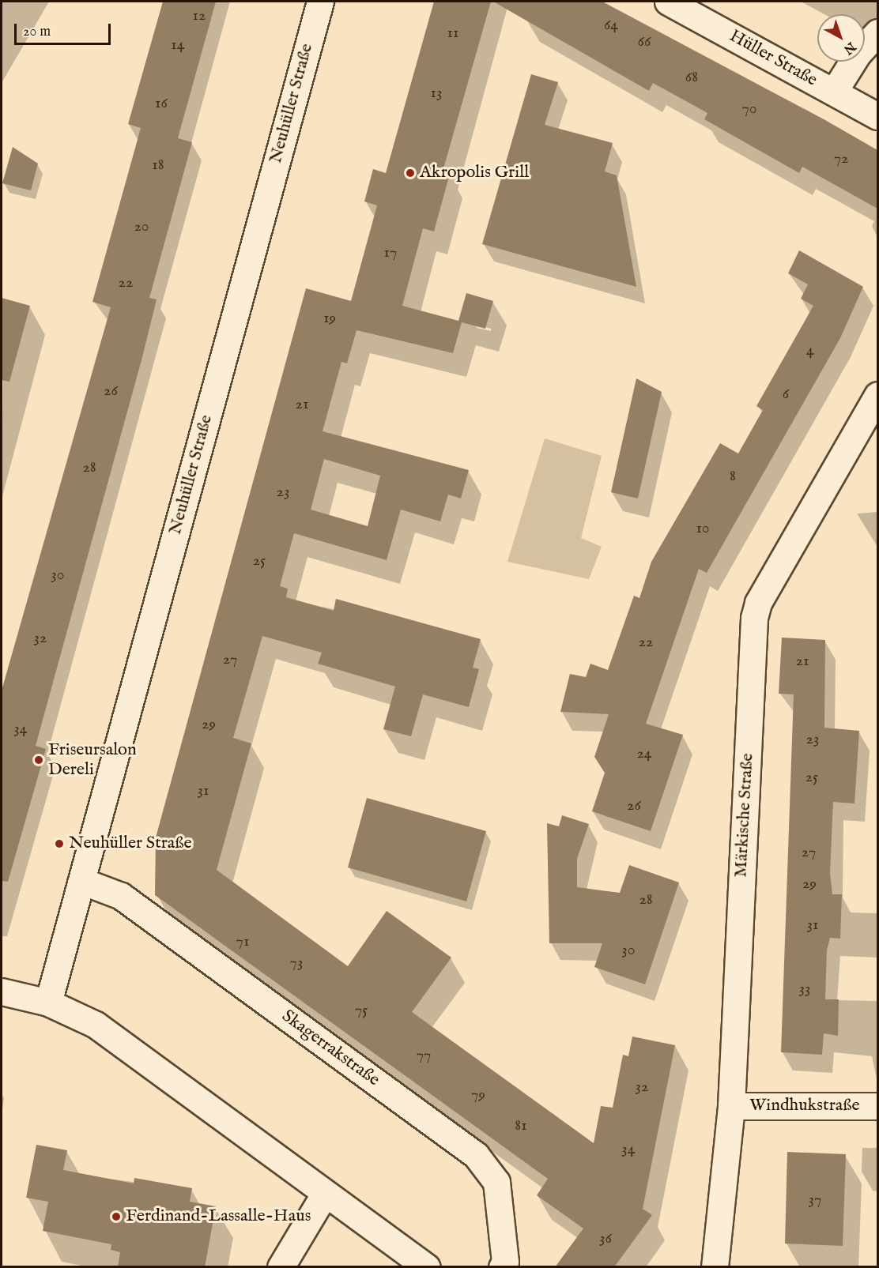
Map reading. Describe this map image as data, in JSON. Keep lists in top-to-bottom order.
{
  "streets": {
    "street": [
      "Hüller Straße",
      "Neuhüller Straße",
      "Märkische Straße",
      "Skagerrakstraße",
      "Windhukstraße"
    ]
  },
  "crossings": [
    ["Neuhüller Straße", "Skagerrakstraße"],
    ["Märkische Straße", "Windhukstraße"]
  ],
  "places": [
    "Akropolis Grill",
    "Friseursalon Dereli",
    "Neuhüller Straße",
    "Ferdinand-Lassalle-Haus"
  ],
  "house_numbers": [
    "12",
    "64",
    "11",
    "66",
    "14",
    "68",
    "13",
    "16",
    "70",
    "72",
    "18",
    "20",
    "17",
    "22",
    "19",
    "4",
    "26",
    "6",
    "21",
    "28",
    "8",
    "23",
    "10",
    "25",
    "30",
    "32",
    "22",
    "27",
    "21",
    "29",
    "34",
    "23",
    "24",
    "25",
    "31",
    "26",
    "27",
    "29",
    "28",
    "31",
    "71",
    "30",
    "73",
    "33",
    "75",
    "77",
    "32",
    "79",
    "81",
    "34",
    "37",
    "36"
  ],
  "scale_bar": "20 m",
  "north": "bottom right"
}
